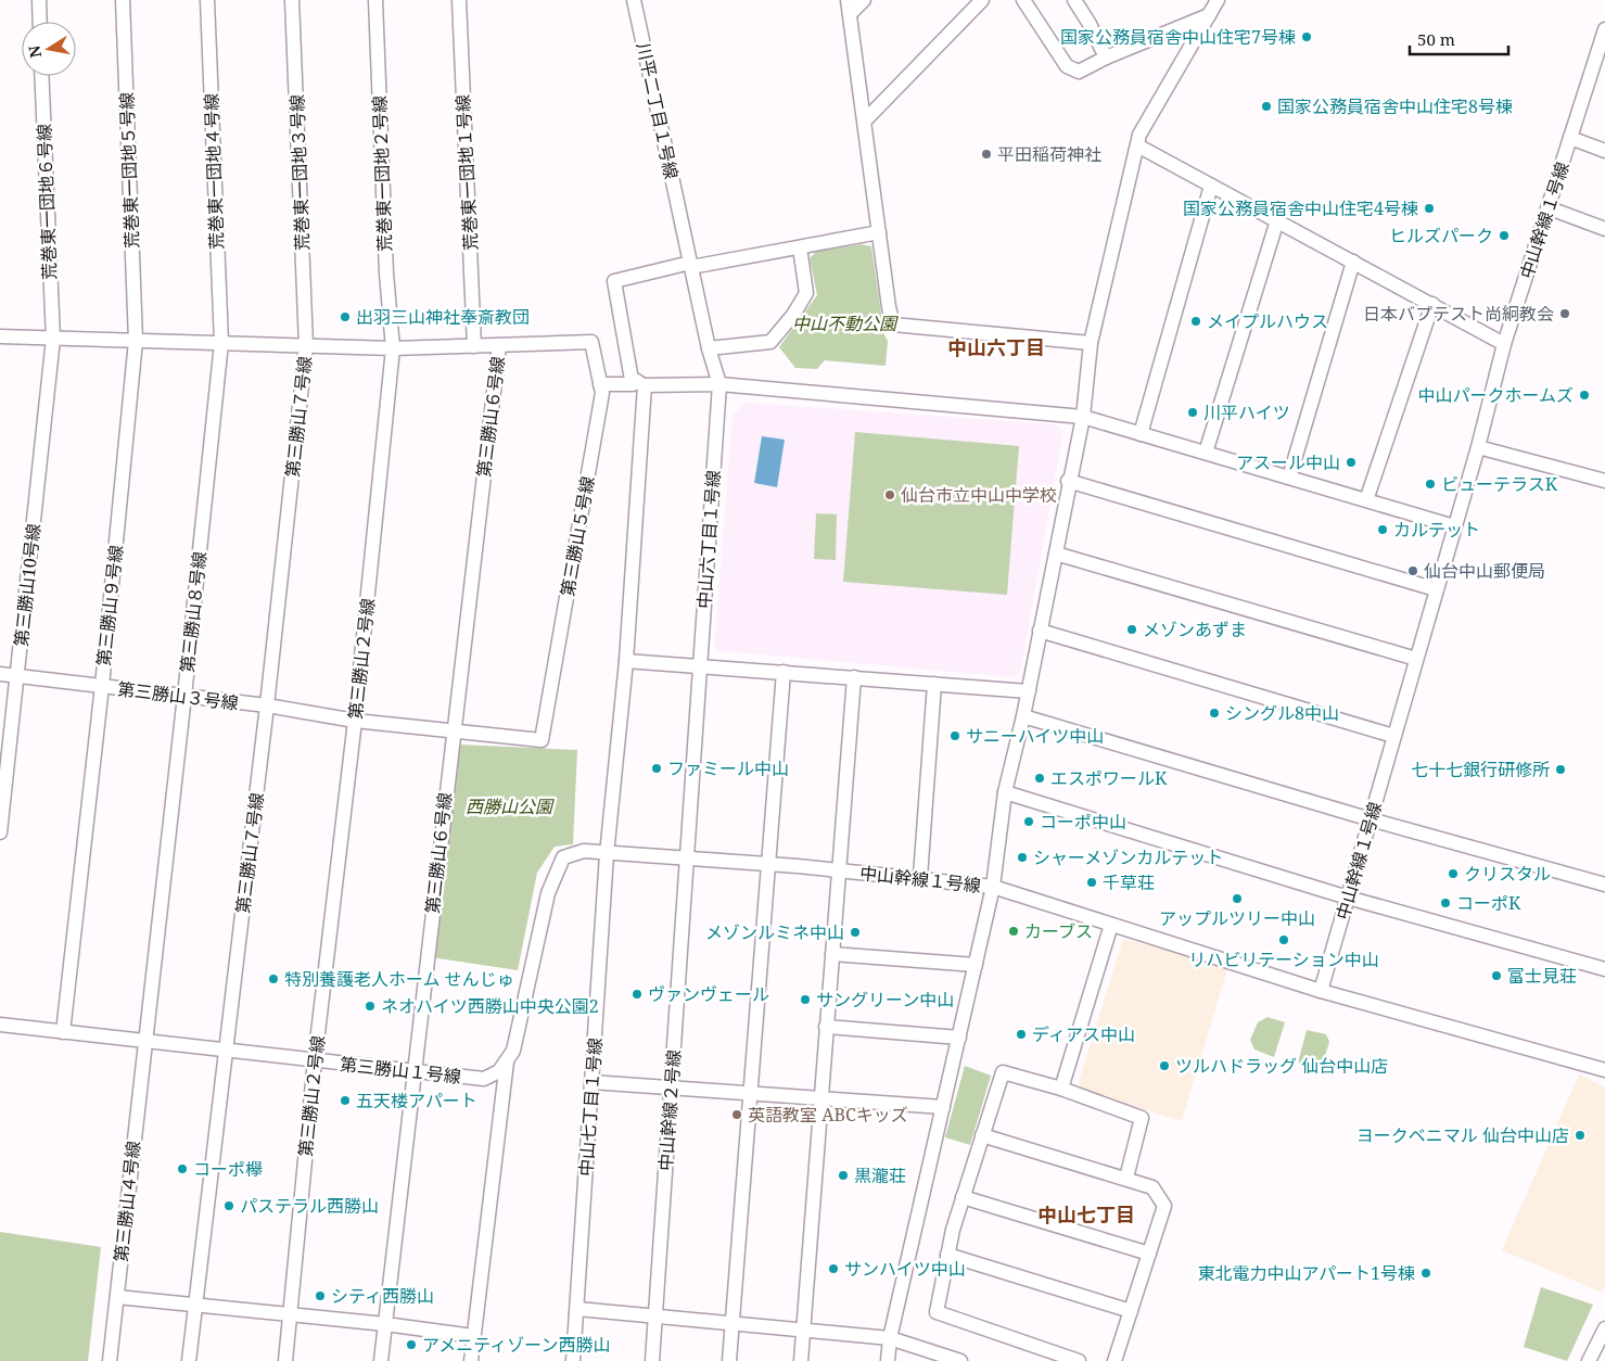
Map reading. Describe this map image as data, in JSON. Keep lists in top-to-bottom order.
{
  "streets": {
    "street": [
      "川平二丁目１号線",
      "荒巻東一団地５号線",
      "荒巻東一団地４号線",
      "荒巻東一団地３号線",
      "荒巻東一団地１号線",
      "荒巻東一団地２号線",
      "荒巻東一団地６号線",
      "中山幹線１号線",
      "第三勝山７号線",
      "第三勝山６号線",
      "第三勝山５号線",
      "中山六丁目１号線",
      "第三勝山10号線",
      "第三勝山９号線",
      "第三勝山８号線",
      "第三勝山２号線",
      "第三勝山３号線",
      "第三勝山１号線",
      "中山七丁目１号線",
      "中山幹線２号線",
      "第三勝山４号線"
    ]
  },
  "crossings": [
    ["川平二丁目１号線", "中山六丁目１号線"],
    ["荒巻東一団地５号線", "第三勝山９号線"],
    ["荒巻東一団地４号線", "第三勝山８号線"],
    ["荒巻東一団地３号線", "第三勝山７号線"],
    ["荒巻東一団地１号線", "第三勝山５号線"],
    ["荒巻東一団地２号線", "第三勝山５号線"],
    ["荒巻東一団地２号線", "第三勝山２号線"],
    ["荒巻東一団地６号線", "第三勝山10号線"],
    ["中山幹線１号線", "中山六丁目１号線"],
    ["中山幹線１号線", "第三勝山１号線"],
    ["中山幹線１号線", "中山七丁目１号線"],
    ["中山幹線１号線", "中山幹線２号線"],
    ["第三勝山７号線", "第三勝山３号線"],
    ["第三勝山７号線", "第三勝山１号線"],
    ["第三勝山６号線", "第三勝山５号線"],
    ["第三勝山６号線", "第三勝山１号線"],
    ["第三勝山５号線", "第三勝山２号線"],
    ["第三勝山５号線", "第三勝山３号線"],
    ["中山六丁目１号線", "中山幹線２号線"],
    ["第三勝山10号線", "第三勝山３号線"],
    ["第三勝山９号線", "第三勝山３号線"],
    ["第三勝山９号線", "第三勝山１号線"],
    ["第三勝山８号線", "第三勝山３号線"],
    ["第三勝山８号線", "第三勝山１号線"],
    ["第三勝山８号線", "第三勝山４号線"],
    ["第三勝山２号線", "第三勝山３号線"],
    ["第三勝山２号線", "第三勝山１号線"],
    ["第三勝山１号線", "中山七丁目１号線"],
    ["第三勝山１号線", "第三勝山４号線"]
  ],
  "districts": ["中山六丁目", "中山七丁目"],
  "parks": ["中山不動公園", "西勝山公園"],
  "places": [
    "国家公務員宿舎中山住宅7号棟",
    "国家公務員宿舎中山住宅8号棟",
    "平田稲荷神社",
    "国家公務員宿舎中山住宅4号棟",
    "ヒルズパーク",
    "日本バプテスト尚絅教会",
    "出羽三山神社奉斎教団",
    "メイプルハウス",
    "中山パークホームズ",
    "川平ハイツ",
    "アスール中山",
    "ビューテラスK",
    "仙台市立中山中学校",
    "カルテット",
    "仙台中山郵便局",
    "メゾンあずま",
    "シングル8中山",
    "サニーハイツ中山",
    "ファミール中山",
    "七十七銀行研修所",
    "エスポワールK",
    "コーポ中山",
    "シャーメゾンカルテット",
    "クリスタル",
    "千草荘",
    "アップルツリー中山",
    "コーポK",
    "カーブス",
    "メゾンルミネ中山",
    "リハビリテーション中山",
    "富士見荘",
    "特別養護老人ホーム せんじゅ",
    "ヴァンヴェール",
    "サングリーン中山",
    "ネオハイツ西勝山中央公園2",
    "ディアス中山",
    "ツルハドラッグ 仙台中山店",
    "五天楼アパート",
    "英語教室 ABCキッズ",
    "ヨークベニマル 仙台中山店",
    "コーポ欅",
    "黒瀧荘",
    "パステラル西勝山",
    "サンハイツ中山",
    "東北電力中山アパート1号棟",
    "シティ西勝山",
    "アメニティゾーン西勝山"
  ],
  "scale_bar": "50 m",
  "north": "left"
}
